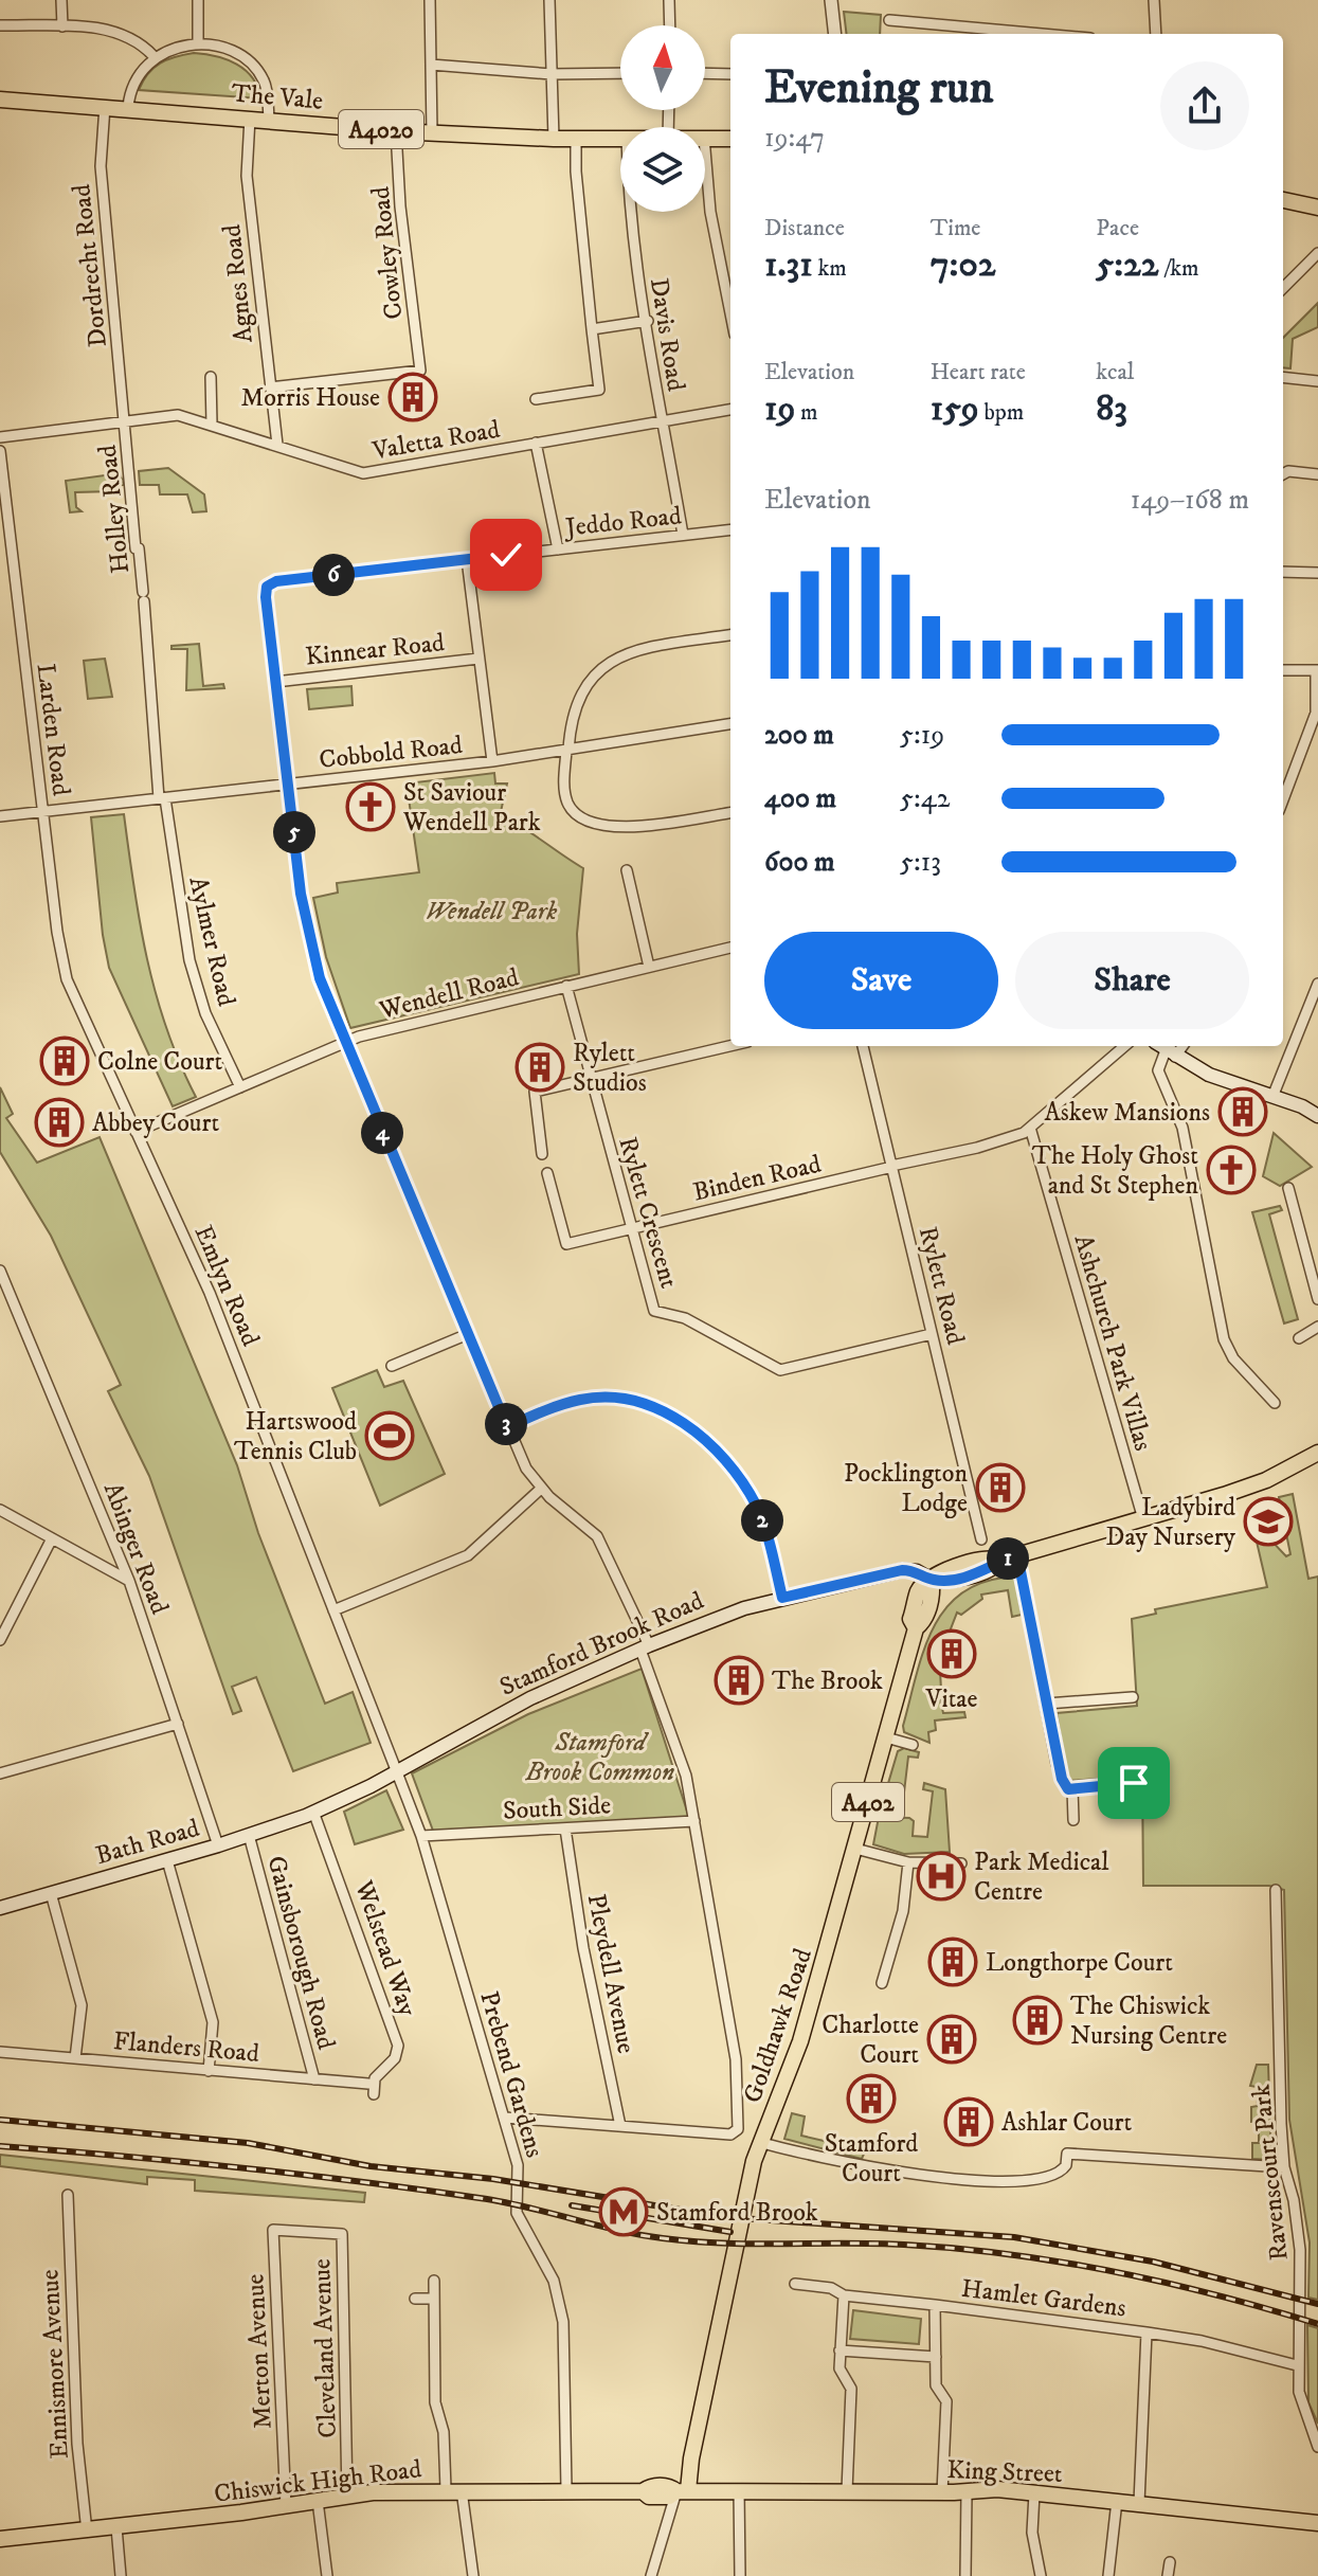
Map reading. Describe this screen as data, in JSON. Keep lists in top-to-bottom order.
{
  "streets": {
    "main road": [
      "The Vale",
      "A4020",
      "Stamford Brook Road",
      "A402",
      "Bath Road",
      "Goldhawk Road",
      "King Street",
      "Chiswick High Road"
    ],
    "street": [
      "Cowley Road",
      "Dordrecht Road",
      "Agnes Road",
      "Davis Road",
      "Valetta Road",
      "Holley Road",
      "Jeddo Road",
      "Kinnear Road",
      "Larden Road",
      "Cobbold Road",
      "Aylmer Road",
      "Wendell Road",
      "Binden Road",
      "Rylett Crescent",
      "Emlyn Road",
      "Rylett Road",
      "Ashchurch Park Villas",
      "Abinger Road",
      "South Side",
      "Welstead Way",
      "Gainsborough Road",
      "Pleydell Avenue",
      "Flanders Road",
      "Prebend Gardens",
      "Ravenscourt Park",
      "Hamlet Gardens",
      "Cleveland Avenue",
      "Merton Avenue",
      "Ennismore Avenue"
    ]
  },
  "crossings": [
    ["The Vale", "Cowley Road"],
    ["The Vale", "Dordrecht Road"],
    ["The Vale", "Agnes Road"],
    ["Cowley Road", "Agnes Road"],
    ["Dordrecht Road", "Valetta Road"],
    ["Dordrecht Road", "Holley Road"],
    ["Agnes Road", "Valetta Road"],
    ["Davis Road", "Valetta Road"],
    ["Davis Road", "Jeddo Road"],
    ["Valetta Road", "Holley Road"],
    ["Holley Road", "Aylmer Road"],
    ["Jeddo Road", "Kinnear Road"],
    ["Larden Road", "Cobbold Road"],
    ["Larden Road", "Emlyn Road"],
    ["Cobbold Road", "Aylmer Road"],
    ["Cobbold Road", "Emlyn Road"],
    ["Aylmer Road", "Wendell Road"],
    ["Wendell Road", "Rylett Crescent"],
    ["Wendell Road", "Emlyn Road"],
    ["Binden Road", "Rylett Crescent"],
    ["Binden Road", "Rylett Road"],
    ["Binden Road", "Ashchurch Park Villas"],
    ["Rylett Crescent", "Rylett Road"],
    ["Emlyn Road", "Stamford Brook Road"],
    ["Emlyn Road", "Prebend Gardens"],
    ["Abinger Road", "Bath Road"],
    ["Stamford Brook Road", "Bath Road"],
    ["Stamford Brook Road", "Welstead Way"],
    ["Stamford Brook Road", "Goldhawk Road"],
    ["Stamford Brook Road", "Prebend Gardens"],
    ["South Side", "Pleydell Avenue"],
    ["South Side", "Prebend Gardens"],
    ["Bath Road", "Welstead Way"],
    ["Bath Road", "Gainsborough Road"],
    ["Welstead Way", "Flanders Road"],
    ["Gainsborough Road", "Flanders Road"],
    ["Goldhawk Road", "King Street"],
    ["Goldhawk Road", "Chiswick High Road"],
    ["Prebend Gardens", "Chiswick High Road"],
    ["Ravenscourt Park", "Hamlet Gardens"],
    ["Hamlet Gardens", "King Street"],
    ["Cleveland Avenue", "Merton Avenue"],
    ["Cleveland Avenue", "Chiswick High Road"],
    ["Merton Avenue", "Chiswick High Road"],
    ["Ennismore Avenue", "Chiswick High Road"],
    ["King Street", "Chiswick High Road"]
  ],
  "parks": ["Wendell Park", "Stamford Brook Common"],
  "places": {
    "building": [
      "Morris House",
      "Colne Court",
      "Rylett Studios",
      "Askew Mansions",
      "Abbey Court",
      "Pocklington Lodge",
      "Vitae",
      "The Brook",
      "Longthorpe Court",
      "The Chiswick Nursing Centre",
      "Charlotte Court",
      "Stamford Court",
      "Ashlar Court"
    ],
    "church": ["St Saviour Wendell Park", "The Holy Ghost and St Stephen"],
    "sports": ["Hartswood Tennis Club"],
    "school or university": ["Ladybird Day Nursery"],
    "hospital": ["Park Medical Centre"],
    "metro station": ["Stamford Brook"]
  },
  "north": "top",
  "page": {
    "heading": ["Evening run", "19:47"],
    "stats": [
      ["Distance", "1.31 km"],
      ["Time", "7:02"],
      ["Pace", "5:22 /km"],
      ["Elevation", "19 m"],
      ["Heart rate", "159 bpm"],
      ["kcal", "83"]
    ],
    "chart": ["Elevation", "149–168 m"],
    "pins": [
      "6",
      "5",
      "4",
      "3",
      "2",
      "1"
    ],
    "list": [
      {
        "name": "200 m",
        "note": "5:19"
      },
      {
        "name": "400 m",
        "note": "5:42"
      },
      {
        "name": "600 m",
        "note": "5:13"
      }
    ],
    "buttons": ["Save", "Share"]
  }
}
